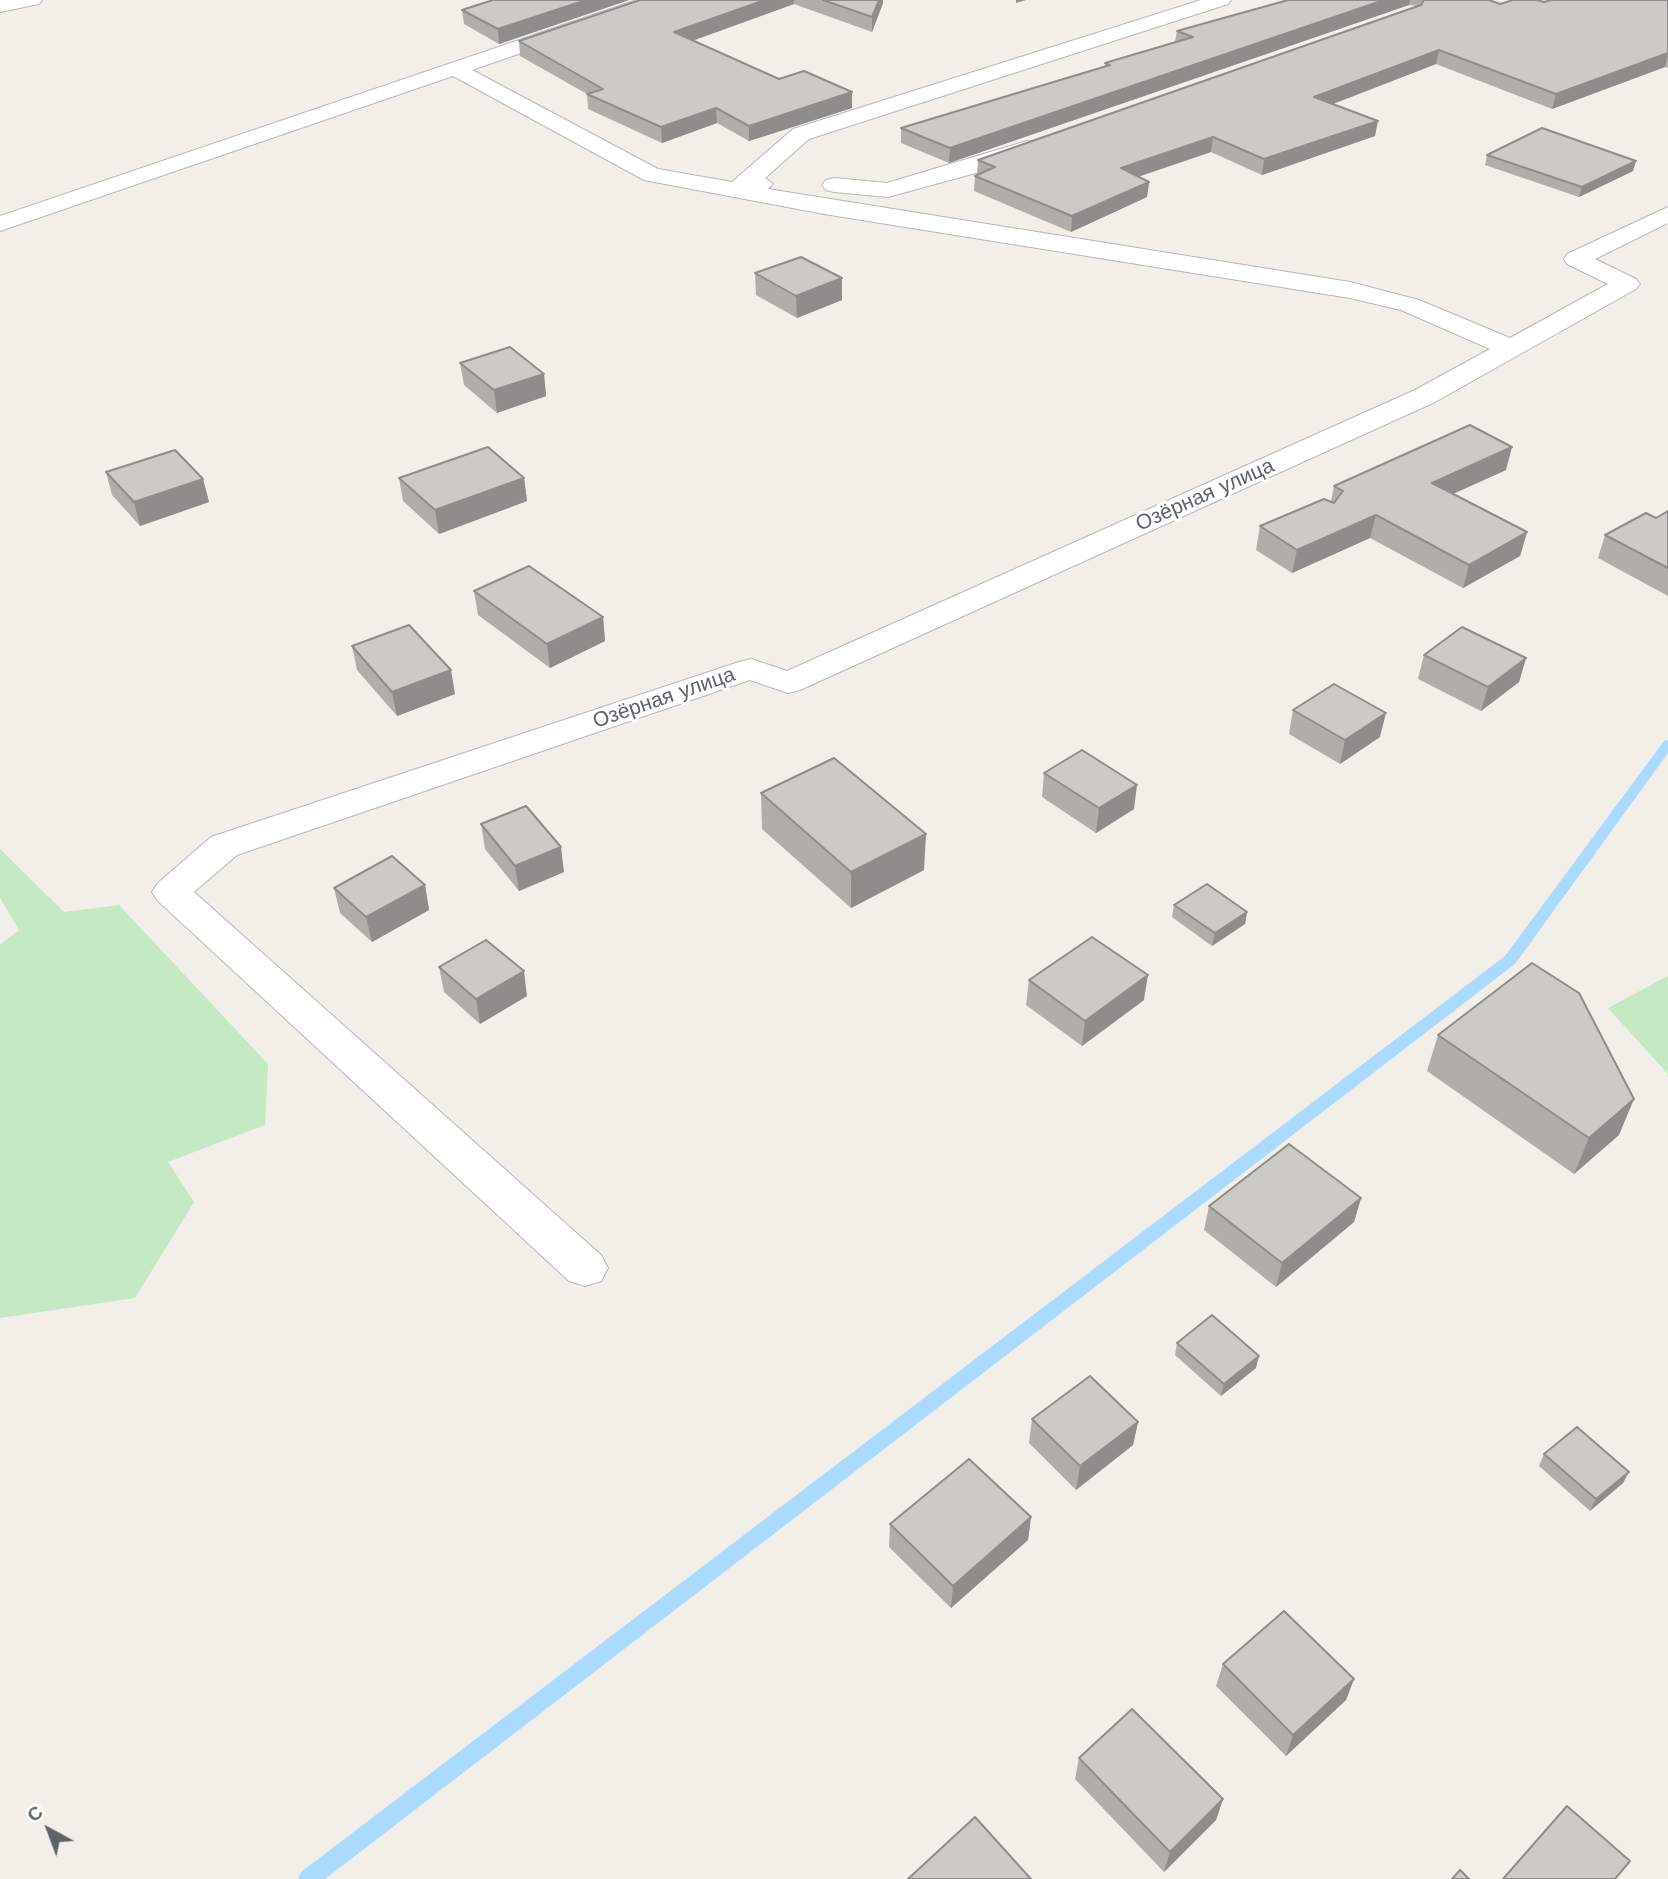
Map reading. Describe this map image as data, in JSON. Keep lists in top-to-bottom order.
{
  "streets": {
    "street": ["Озёрная улица"]
  },
  "north": "top left"
}
